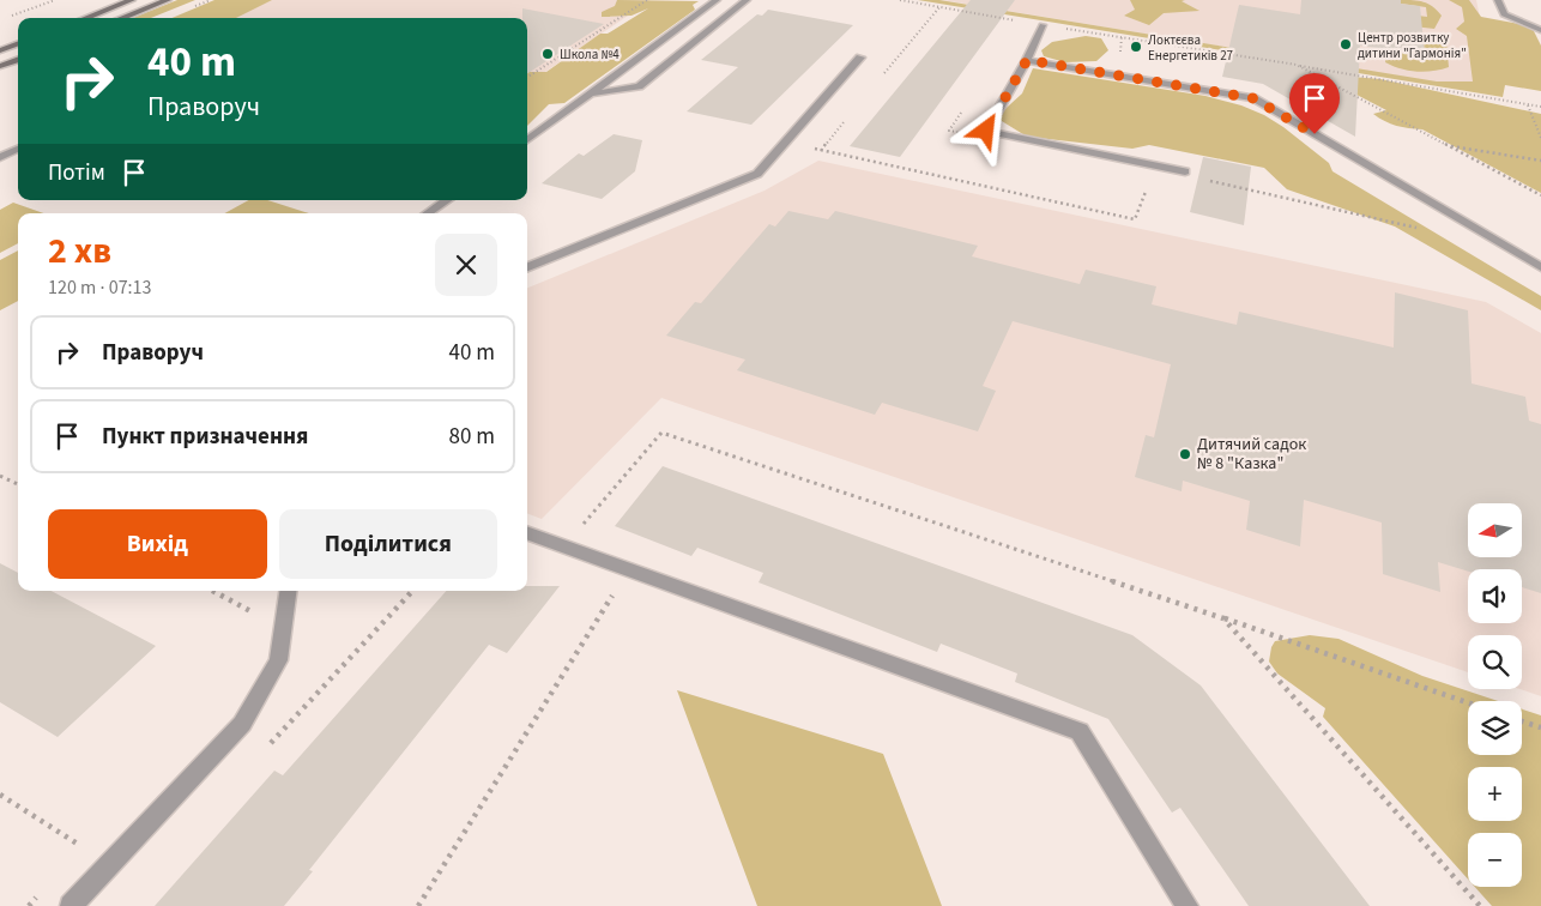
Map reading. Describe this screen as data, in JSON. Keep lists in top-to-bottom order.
{
  "places": [
    "Центр розвитку дитини \"Гармонія\"",
    "Локтєєва Енергетиків 27",
    "Школа №4",
    "Дитячий садок № 8 \"Казка\""
  ],
  "north": "left",
  "page": {
    "turn": ["40 m", "Праворуч"],
    "then": "Потім",
    "heading": ["2 хв", "120 m · 07:13"],
    "list": [
      {
        "name": "Праворуч",
        "value": "40 m"
      },
      {
        "name": "Пункт призначення",
        "value": "80 m"
      }
    ],
    "buttons": ["Вихід", "Поділитися"],
    "map_buttons": ["+", "−"]
  }
}
